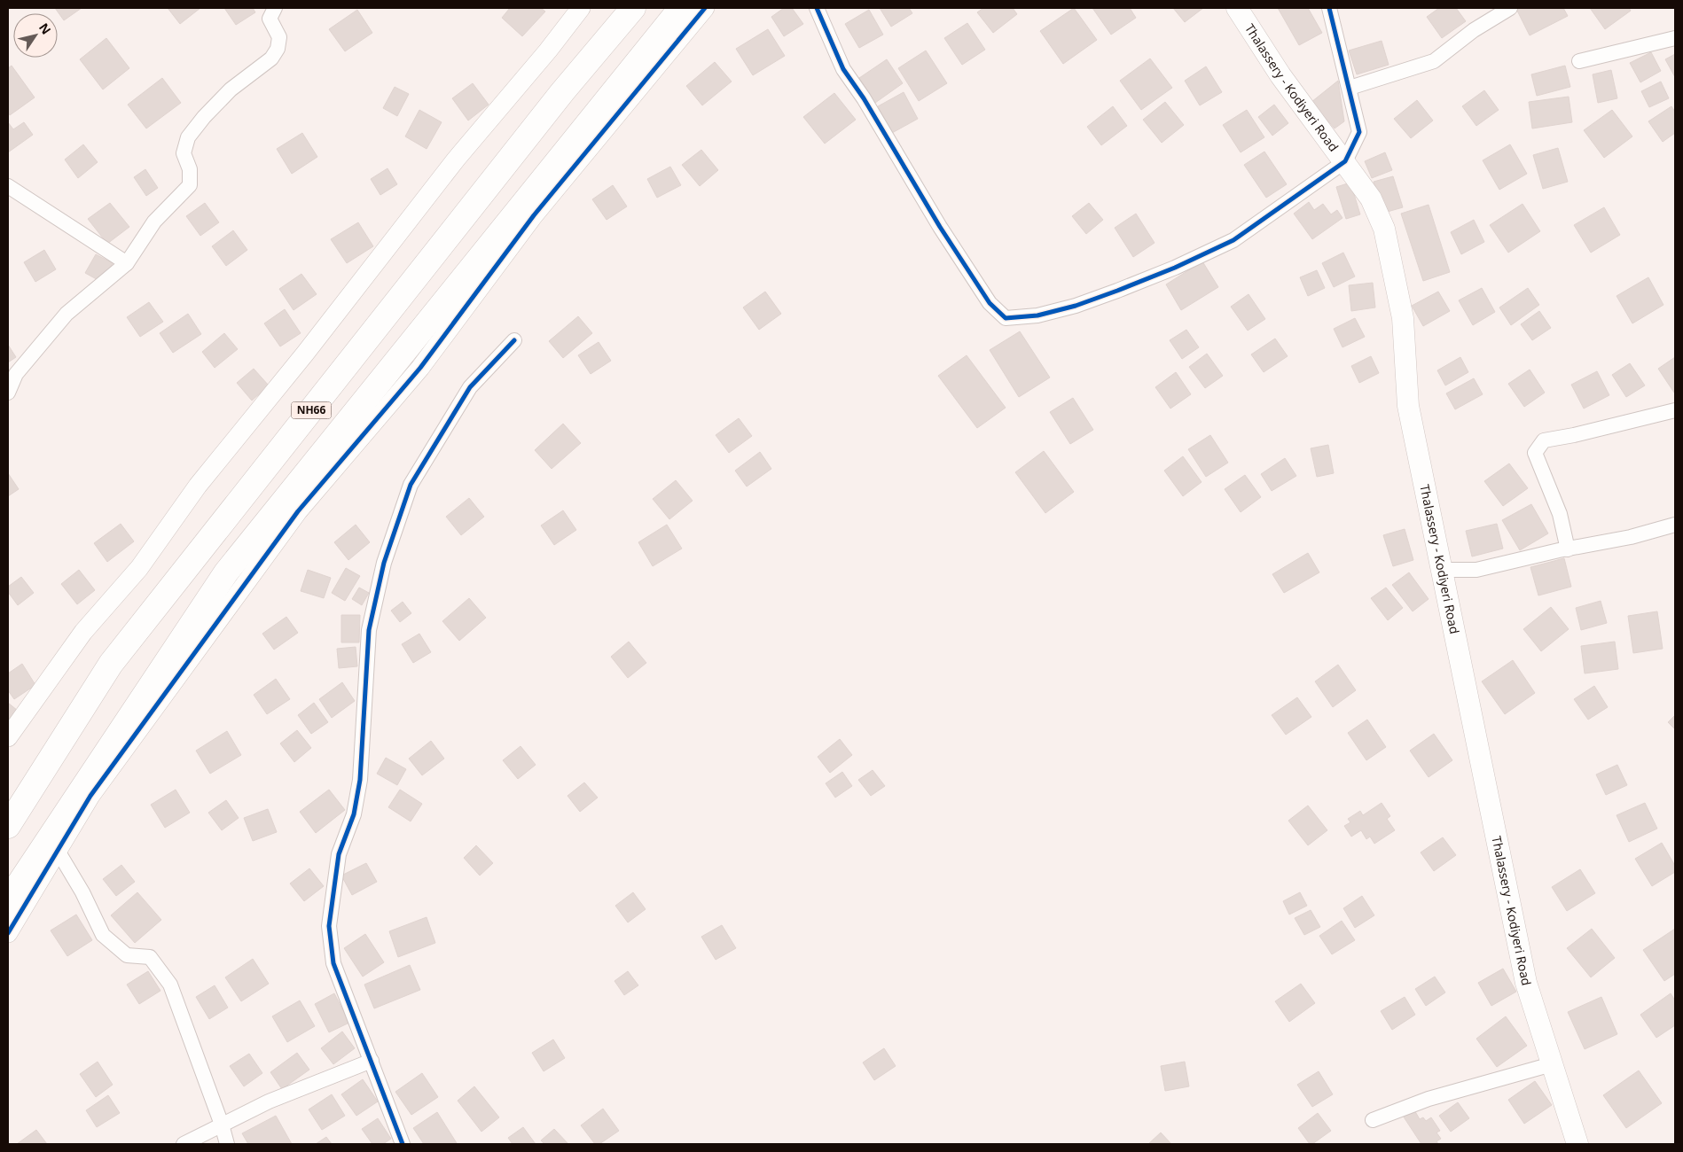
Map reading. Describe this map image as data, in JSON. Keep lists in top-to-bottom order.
{
  "streets": {
    "highway": ["NH66"],
    "main road": ["Thalassery - Kodiyeri Road"]
  },
  "north": "top right"
}
